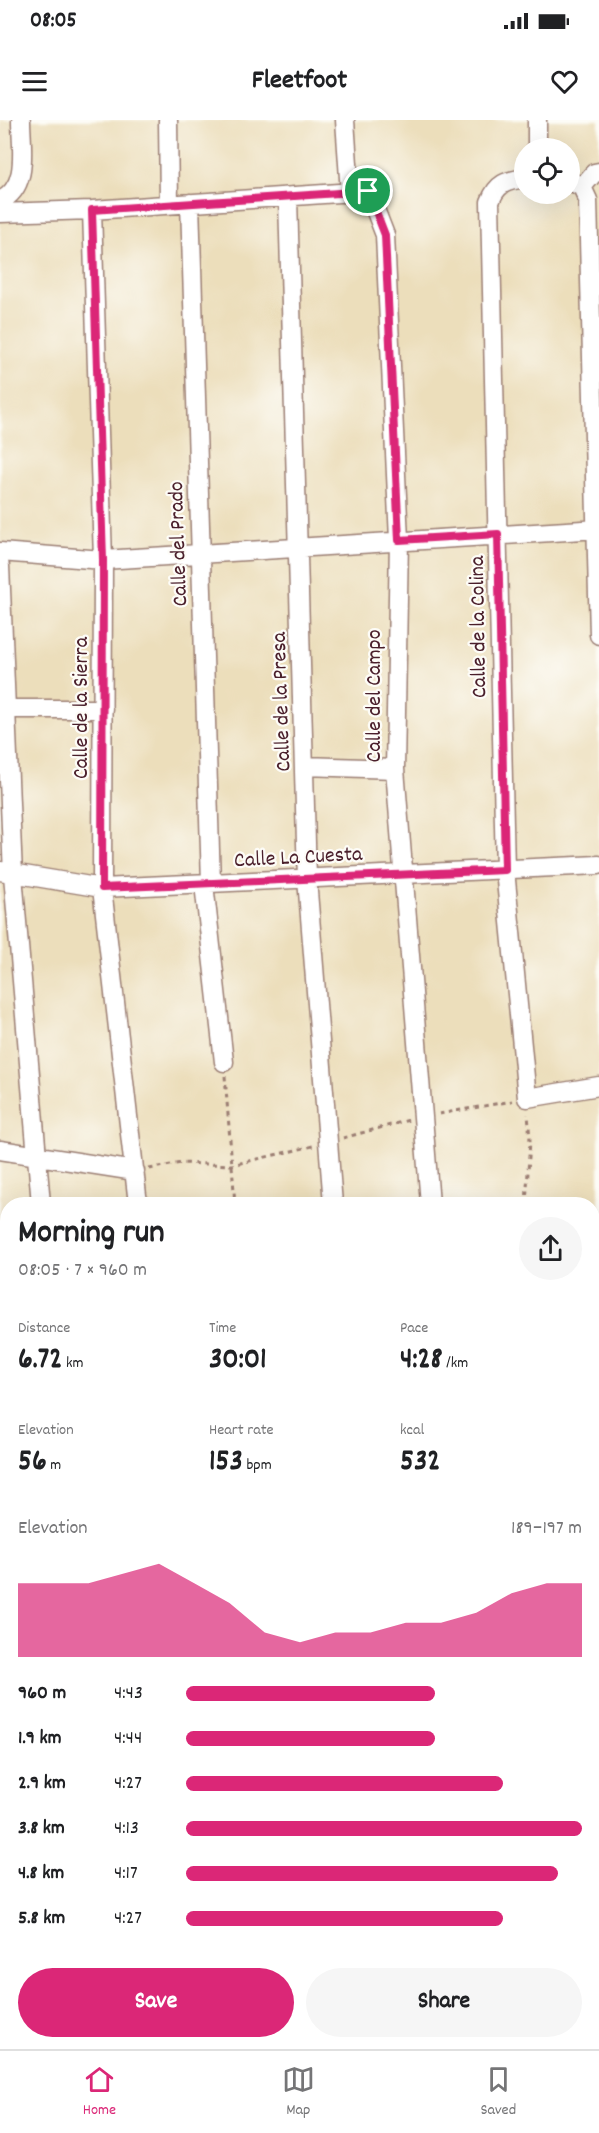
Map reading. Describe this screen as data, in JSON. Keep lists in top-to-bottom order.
{
  "streets": {
    "street": [
      "Calle del Prado",
      "Calle de la Colina",
      "Calle del Campo",
      "Calle de la Presa",
      "Calle de la Sierra",
      "Calle La Cuesta"
    ]
  },
  "crossings": [
    ["Calle del Prado", "Calle La Cuesta"],
    ["Calle de la Colina", "Calle La Cuesta"],
    ["Calle del Campo", "Calle La Cuesta"],
    ["Calle de la Presa", "Calle La Cuesta"],
    ["Calle de la Sierra", "Calle La Cuesta"]
  ],
  "page": {
    "status": "08:05",
    "header": "Fleetfoot",
    "heading": ["Morning run", "08:05 · 7 × 960 m"],
    "stats": [
      ["Distance", "6.72 km"],
      ["Time", "30:01"],
      ["Pace", "4:28 /km"],
      ["Elevation", "56 m"],
      ["Heart rate", "153 bpm"],
      ["kcal", "532"]
    ],
    "chart": ["Elevation", "189–197 m"],
    "list": [
      {
        "name": "960 m",
        "note": "4:43"
      },
      {
        "name": "1.9 km",
        "note": "4:44"
      },
      {
        "name": "2.9 km",
        "note": "4:27"
      },
      {
        "name": "3.8 km",
        "note": "4:13"
      },
      {
        "name": "4.8 km",
        "note": "4:17"
      },
      {
        "name": "5.8 km",
        "note": "4:27"
      }
    ],
    "buttons": ["Save", "Share"],
    "tabs": ["Home", "Map", "Saved"]
  }
}
